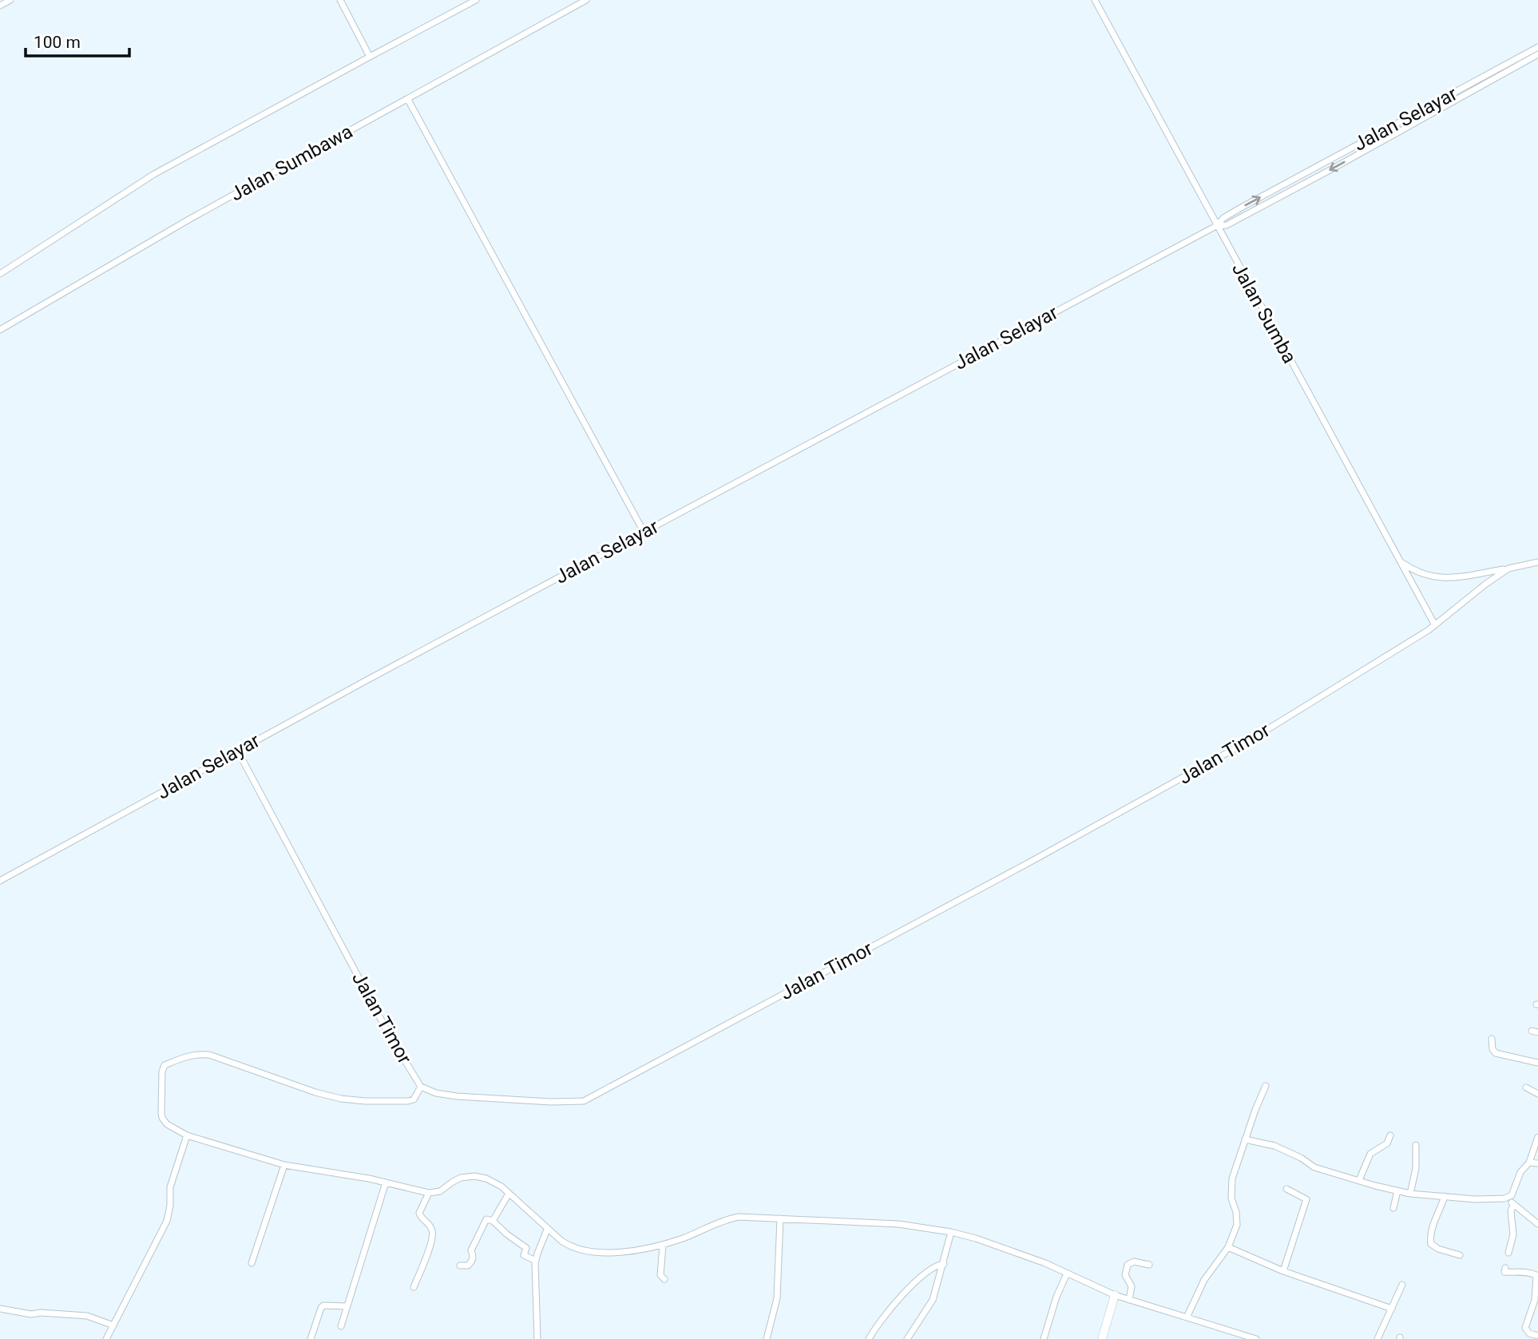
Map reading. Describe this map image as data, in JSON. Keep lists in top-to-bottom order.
{
  "streets": {
    "street": [
      "Jalan Selayar",
      "Jalan Sumbawa",
      "Jalan Sumba",
      "Jalan Timor"
    ]
  },
  "crossings": [
    ["Jalan Selayar", "Jalan Sumba"],
    ["Jalan Selayar", "Jalan Timor"],
    ["Jalan Sumba", "Jalan Timor"]
  ],
  "scale_bar": "100 m"
}
